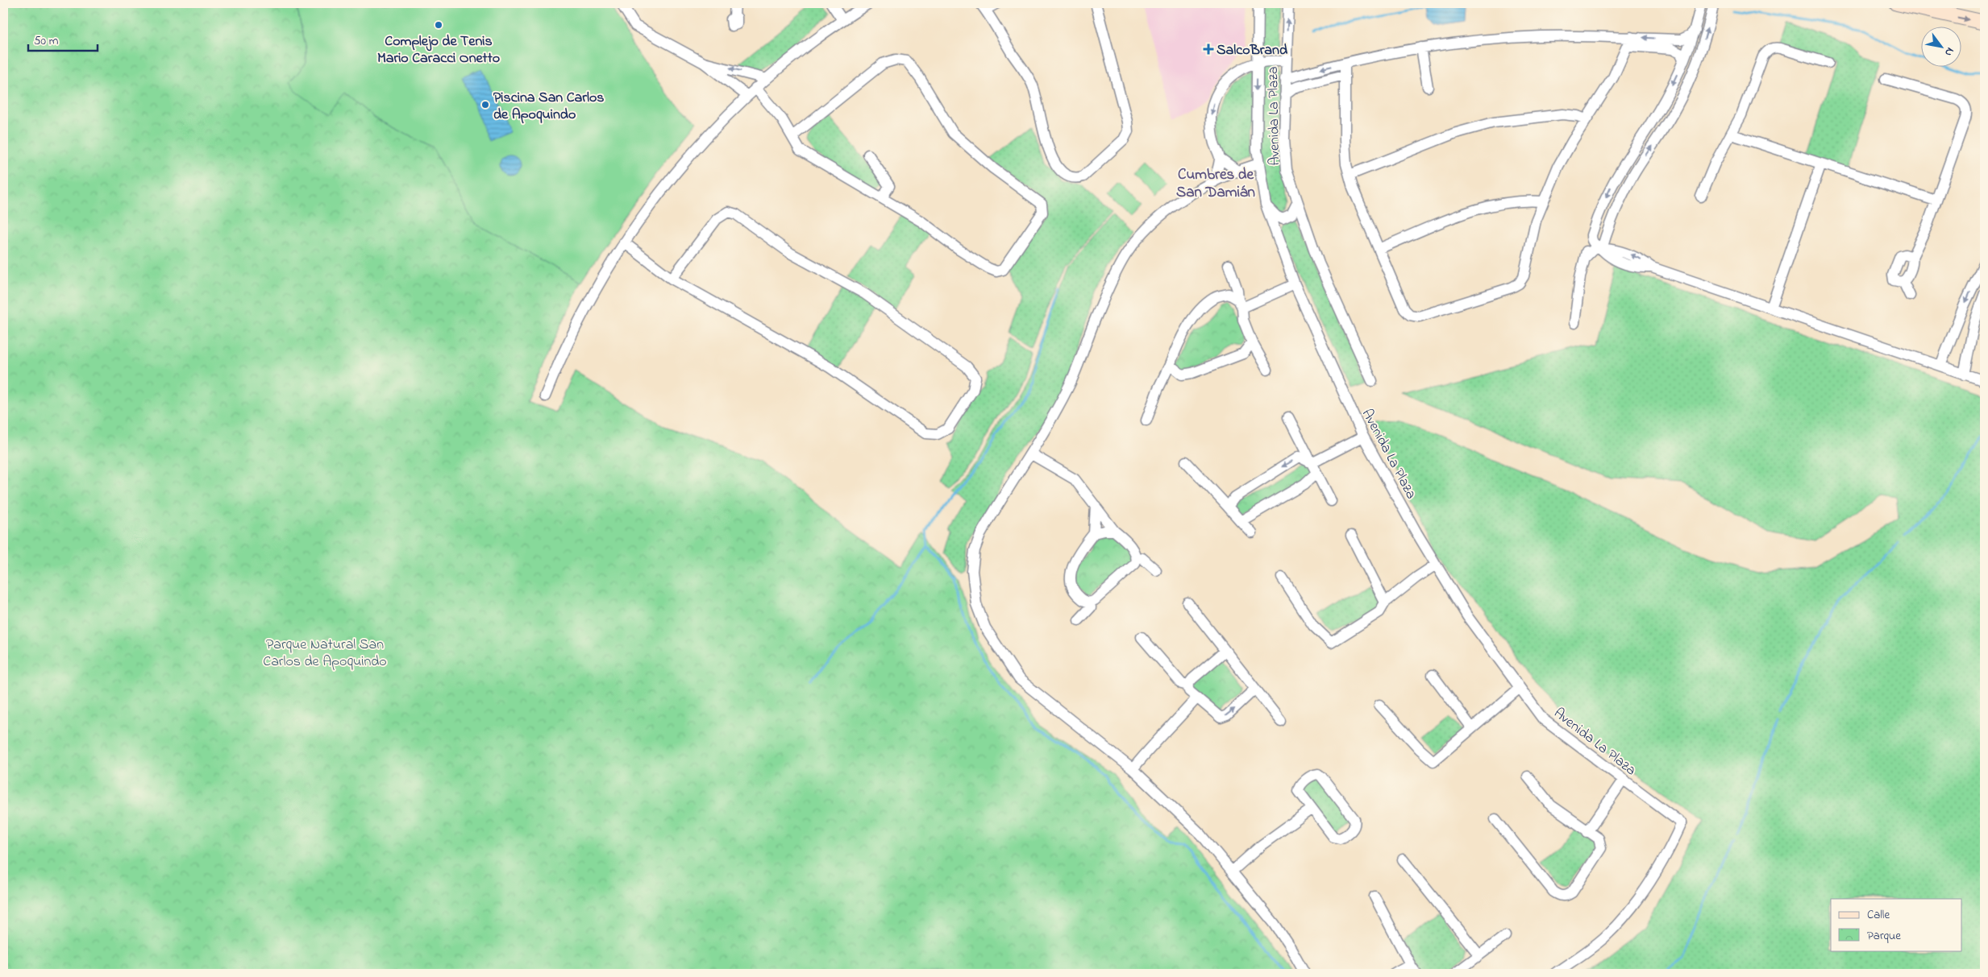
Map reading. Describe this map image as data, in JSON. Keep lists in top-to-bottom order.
{
  "streets": {
    "street": ["Avenida La Plaza"]
  },
  "districts": ["Cumbres de San Damián"],
  "parks": ["Parque Natural San Carlos de Apoquindo"],
  "places": {
    "other": ["Complejo de Tenis Mario Caracci Onetto", "Piscina San Carlos de Apoquindo"],
    "health": ["SalcoBrand"]
  },
  "legend": ["Calle", "Parque"],
  "scale_bar": "50 m",
  "north": "bottom right"
}
